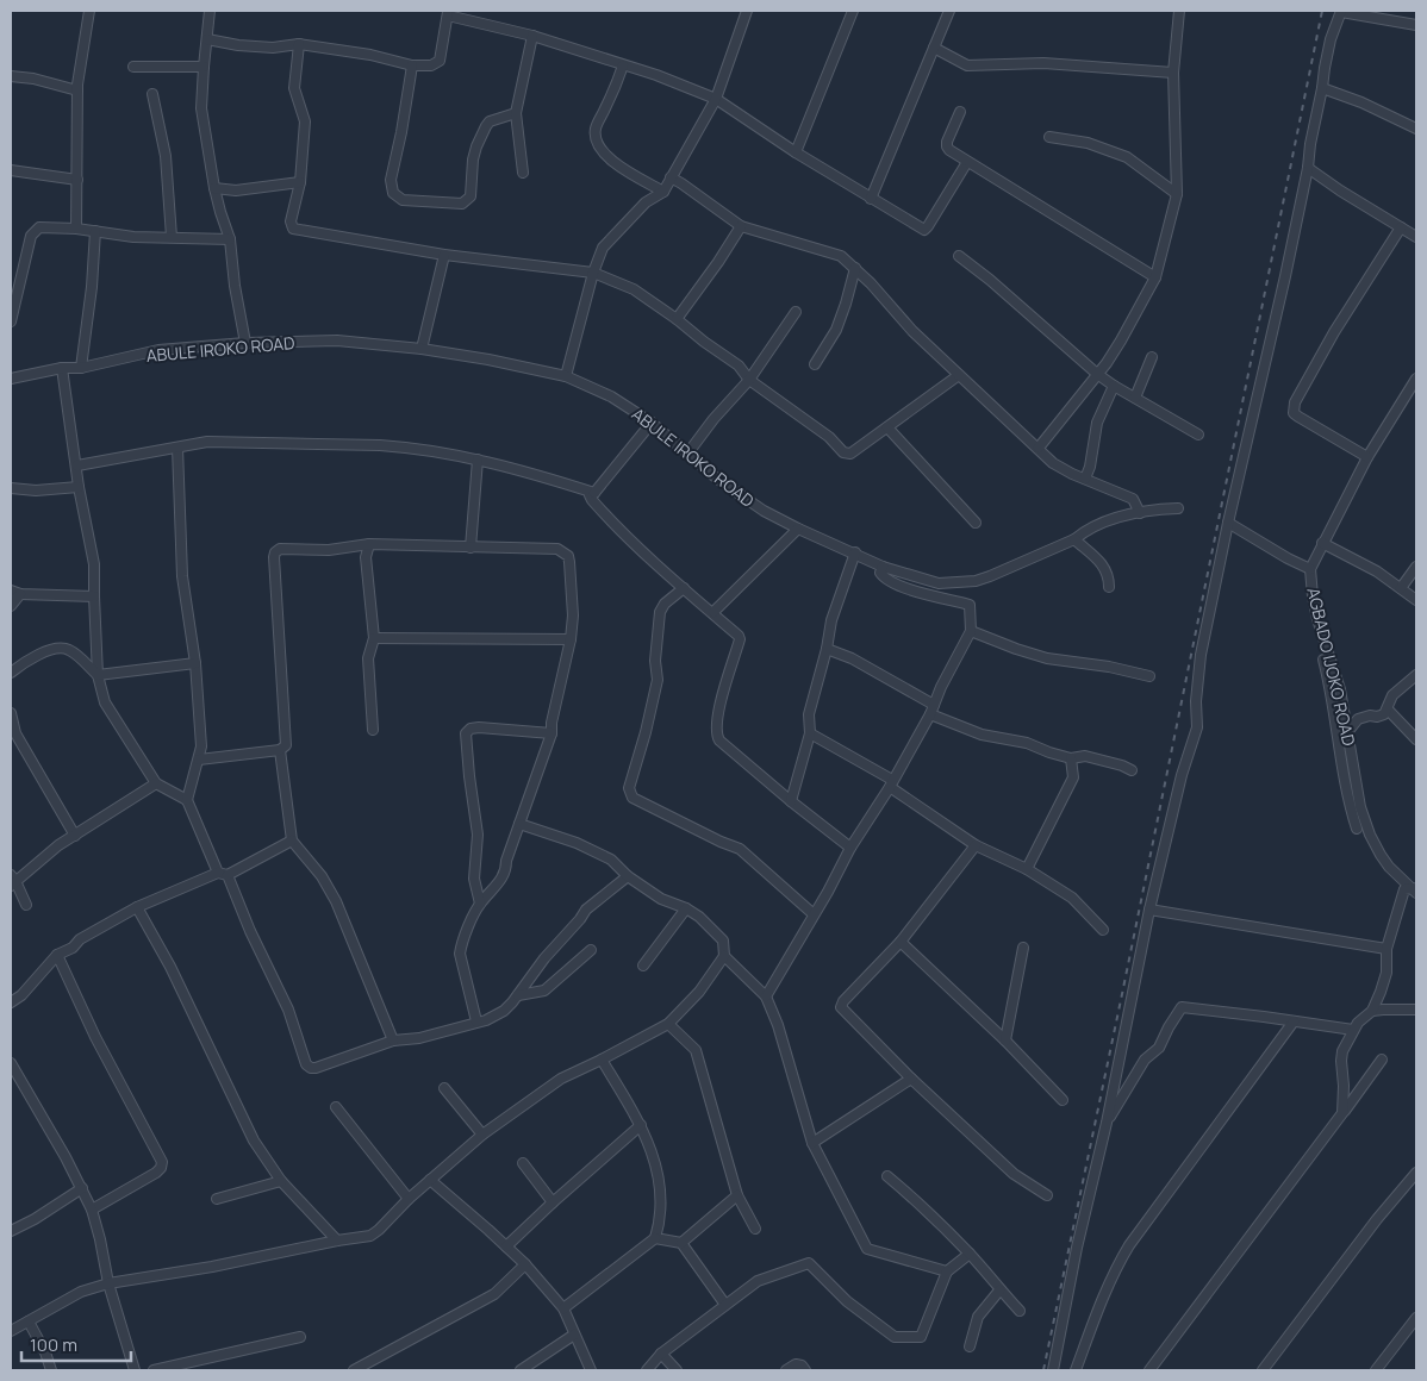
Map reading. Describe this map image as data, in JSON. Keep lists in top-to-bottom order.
{
  "streets": {
    "street": ["ABULE IROKO ROAD", "AGBADO IJOKO ROAD"]
  },
  "scale_bar": "100 m"
}
